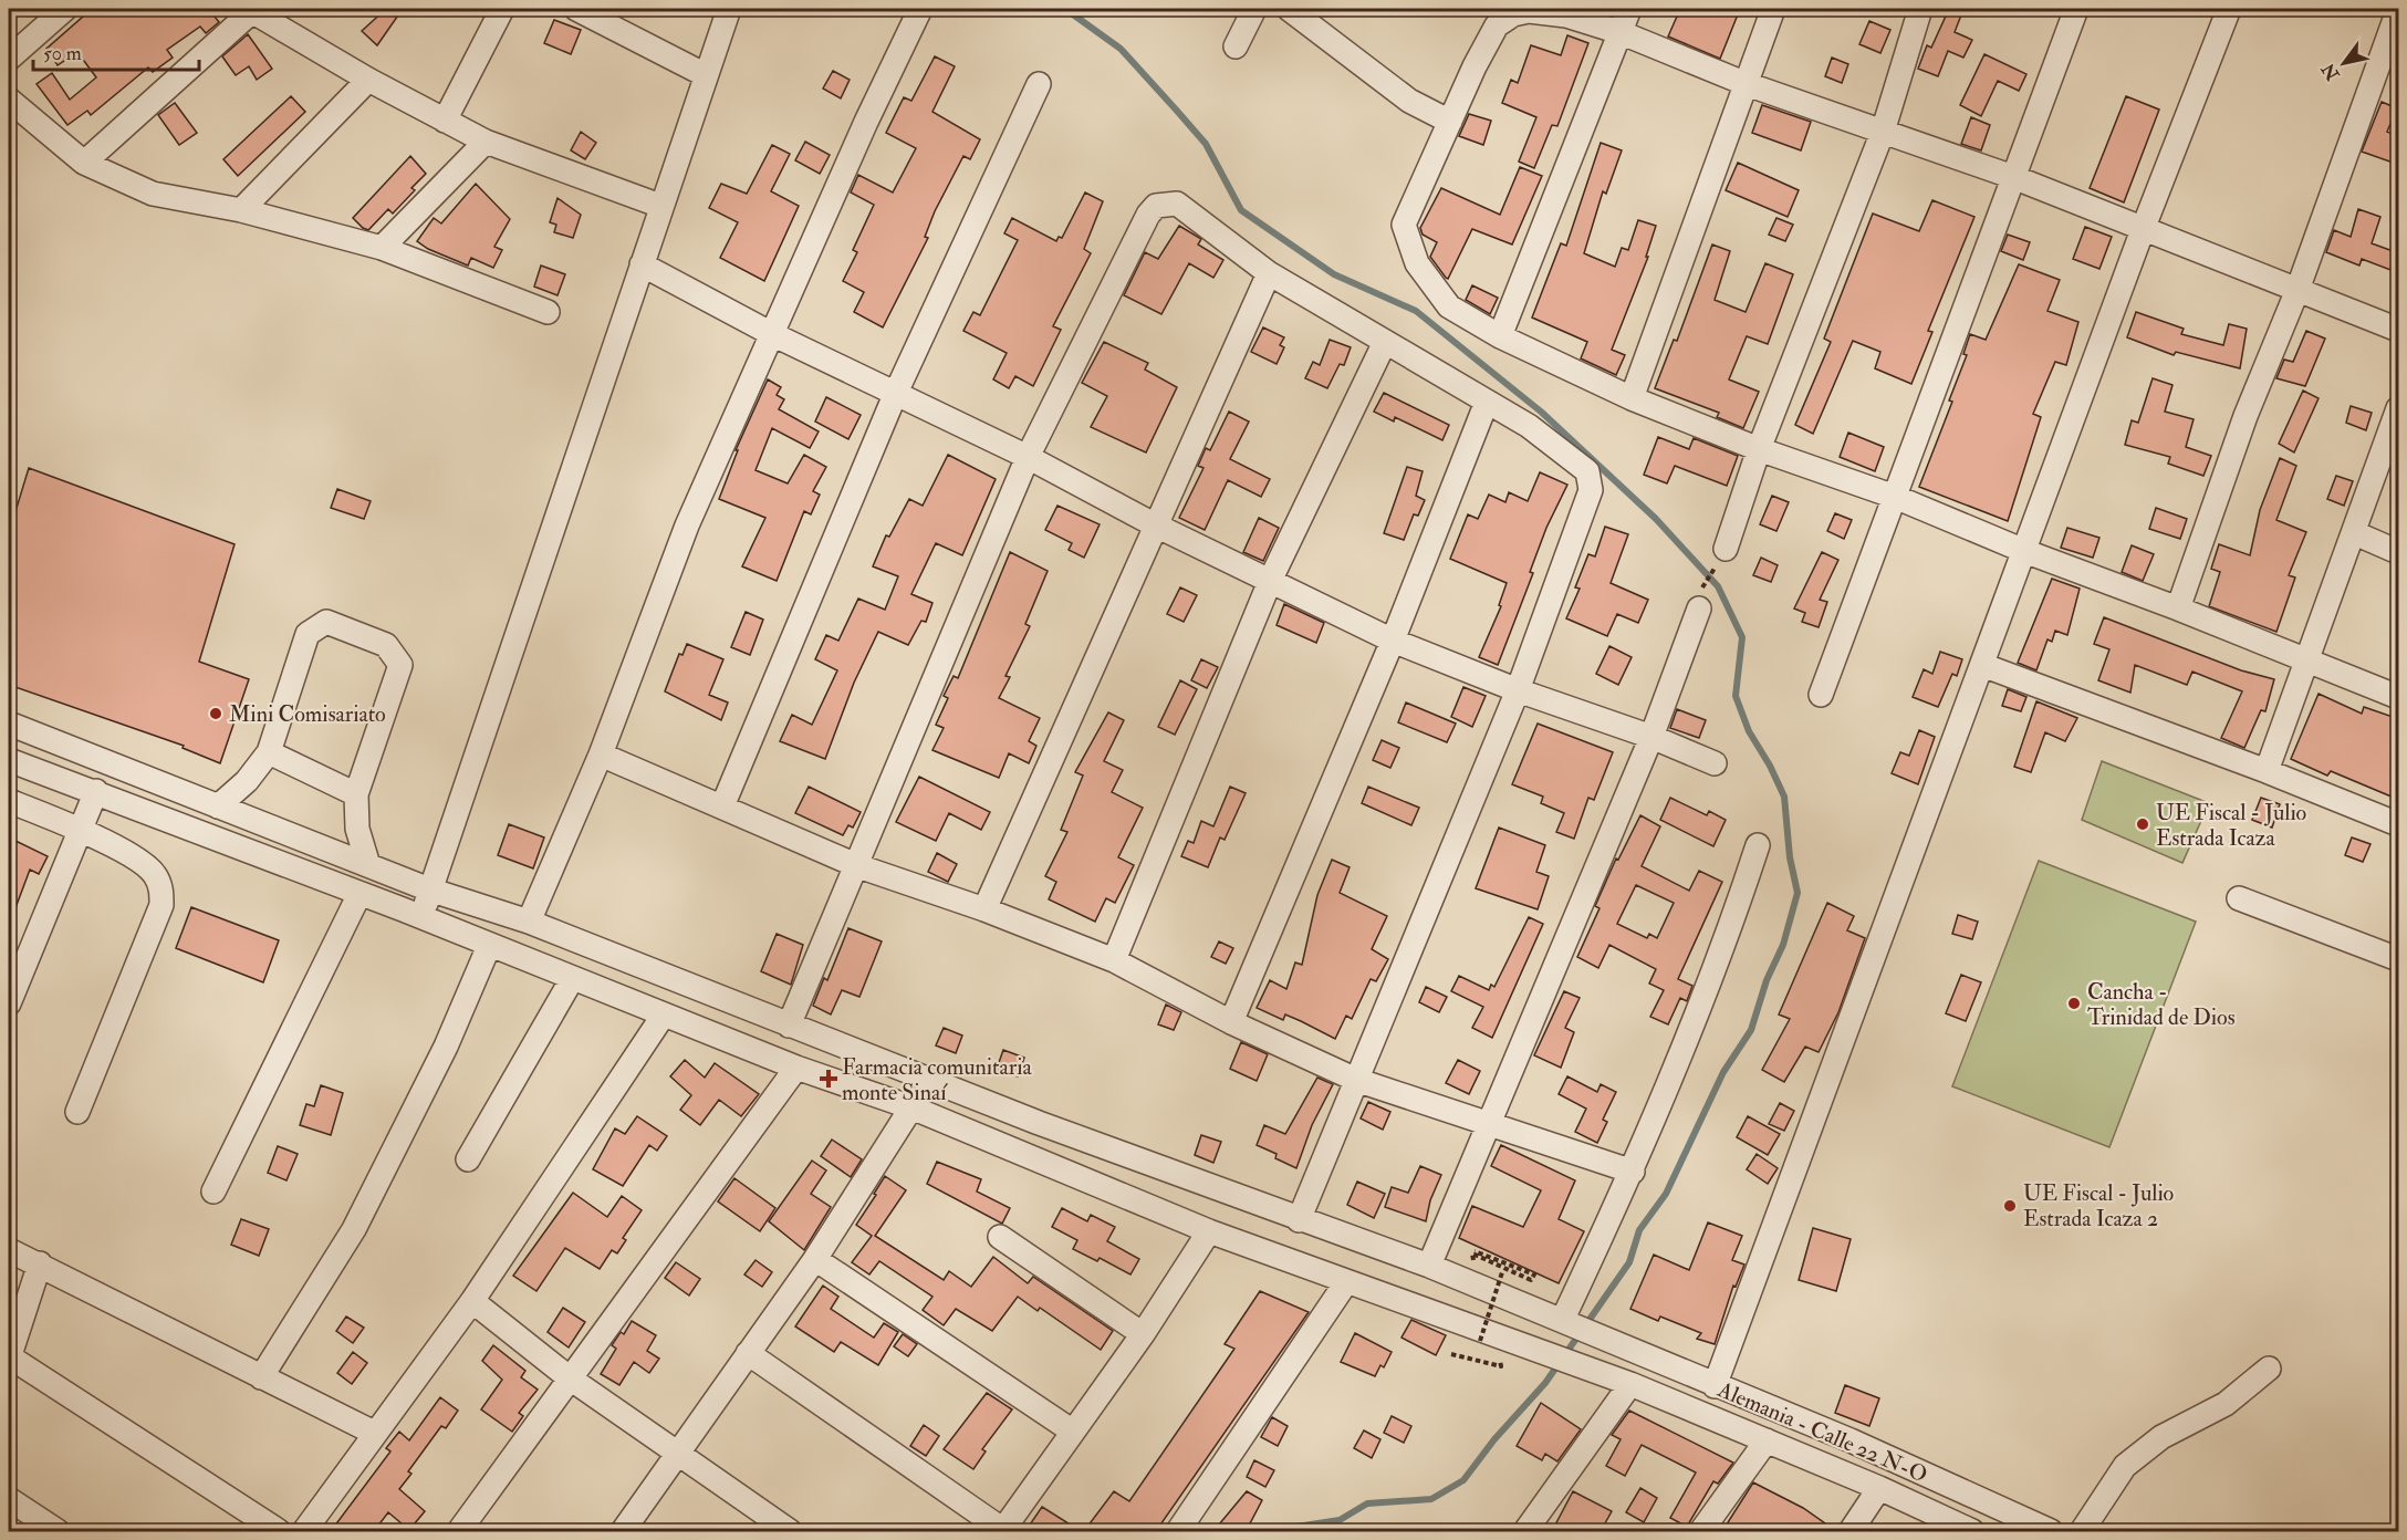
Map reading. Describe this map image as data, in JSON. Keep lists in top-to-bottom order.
{
  "streets": {
    "street": ["Alemania - Calle 22 N-O"]
  },
  "places": {
    "other": [
      "Mini Comisariato",
      "UE Fiscal - Julio Estrada Icaza",
      "Cancha - Trinidad de Dios",
      "UE Fiscal - Julio Estrada Icaza 2"
    ],
    "health": ["Farmacia comunitaria monte Sinaí"]
  },
  "scale_bar": "50 m",
  "north": "bottom left"
}
